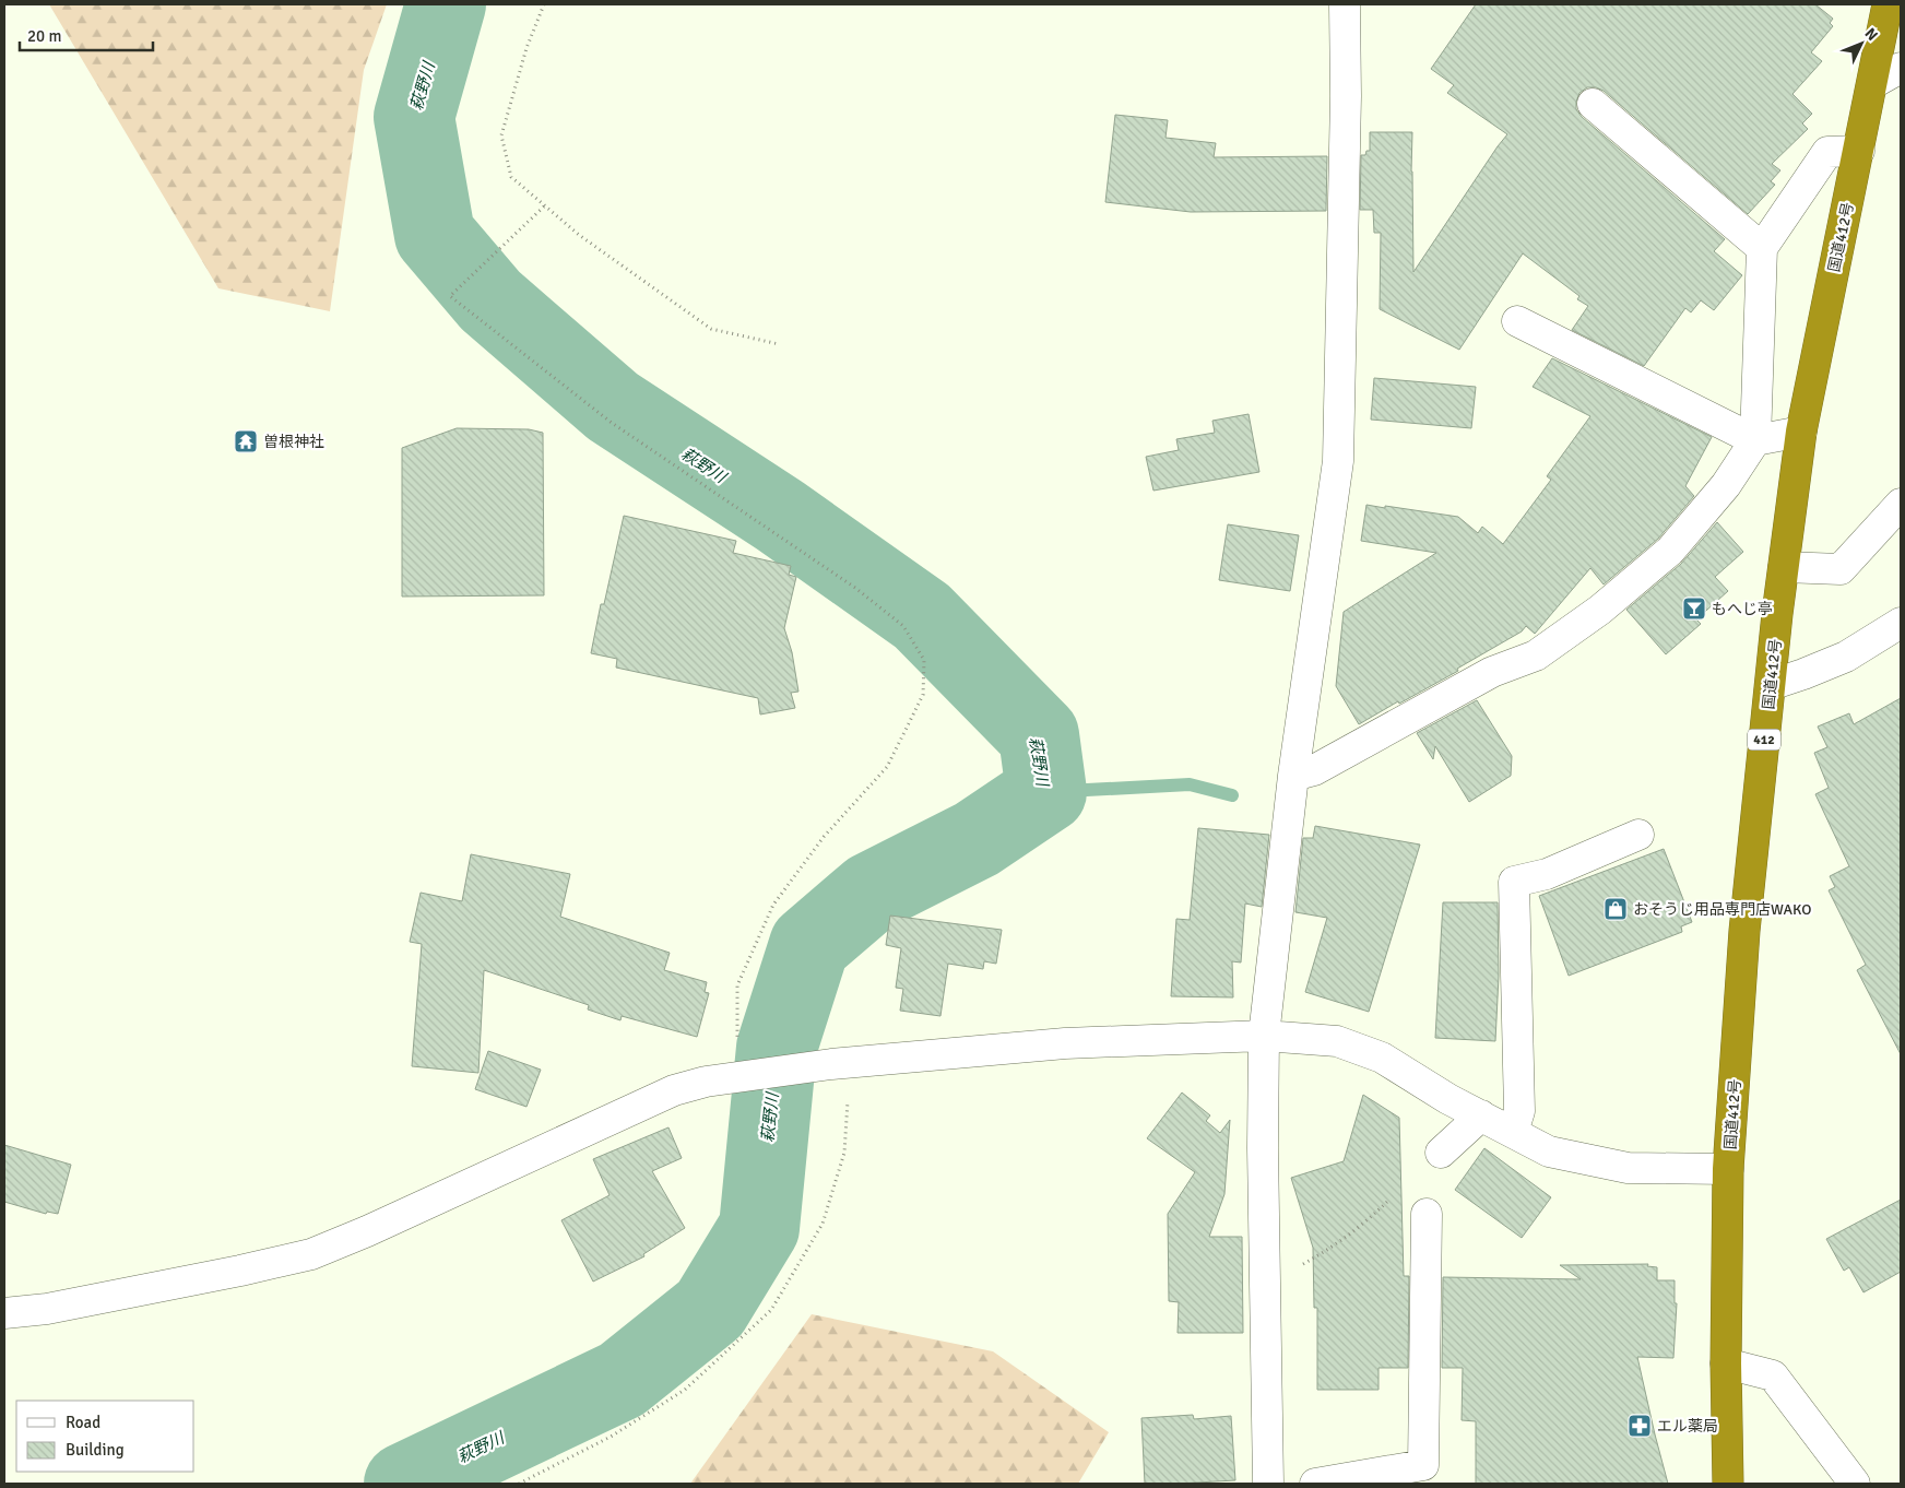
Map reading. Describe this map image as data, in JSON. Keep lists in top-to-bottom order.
{
  "streets": {
    "highway": ["国道412号", "412"]
  },
  "water": ["萩野川"],
  "places": {
    "temple": ["曽根神社"],
    "bar": ["もへじ亭"],
    "shop": ["おそうじ用品専門店WAKO"],
    "pharmacy": ["エル薬局"]
  },
  "legend": ["Road", "Building"],
  "scale_bar": "20 m",
  "north": "top right"
}
